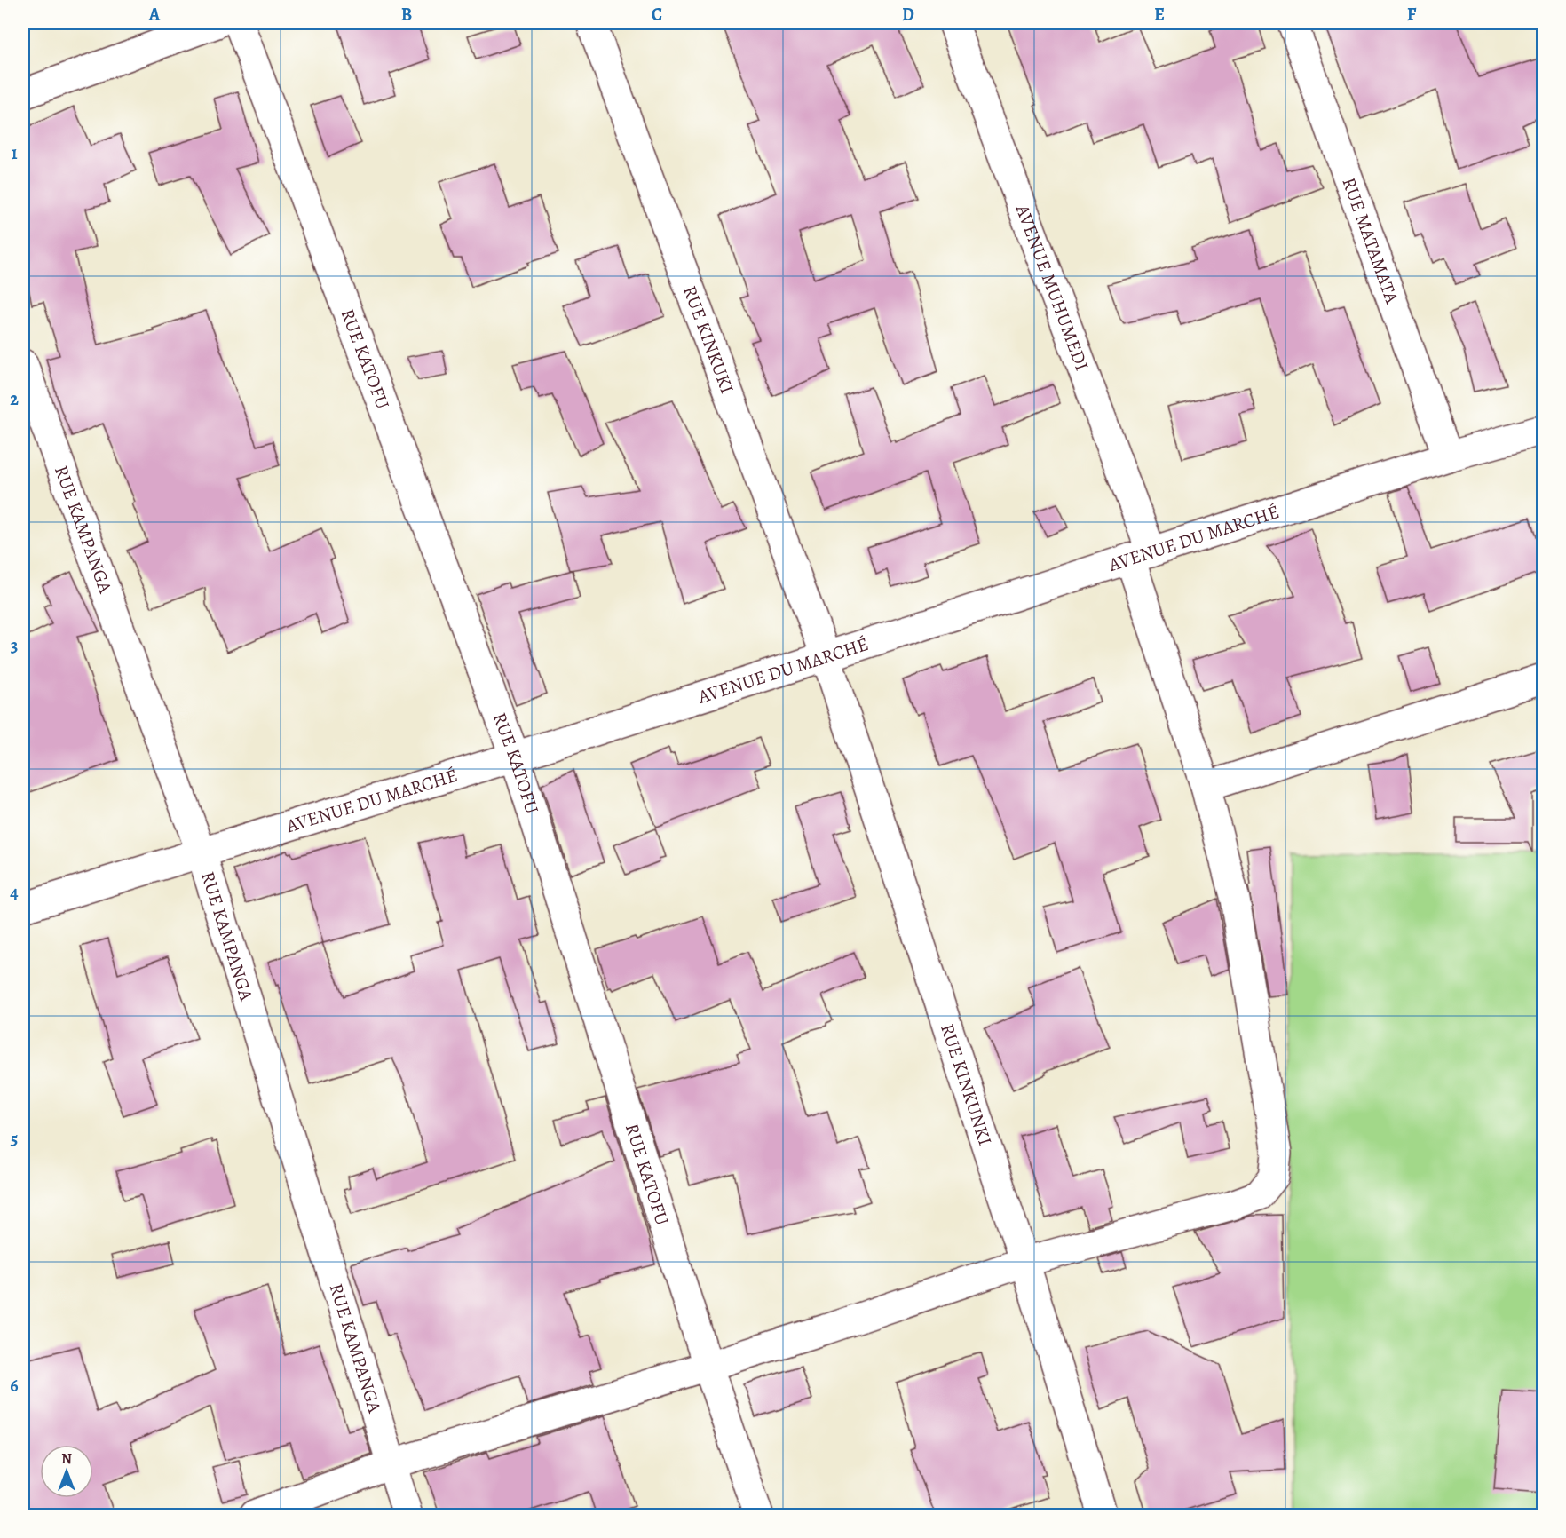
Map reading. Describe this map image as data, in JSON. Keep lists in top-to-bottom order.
{
  "streets": {
    "street": [
      "RUE MATAMATA",
      "AVENUE MUHUMEDI",
      "RUE KINKUKI",
      "RUE KATOFU",
      "RUE KAMPANGA",
      "AVENUE DU MARCHÉ",
      "RUE KINKUNKI"
    ]
  },
  "crossings": [
    ["RUE MATAMATA", "AVENUE DU MARCHÉ"],
    ["AVENUE MUHUMEDI", "RUE KATOFU"],
    ["AVENUE MUHUMEDI", "RUE KAMPANGA"],
    ["AVENUE MUHUMEDI", "AVENUE DU MARCHÉ"],
    ["AVENUE MUHUMEDI", "RUE KINKUNKI"],
    ["RUE KINKUKI", "AVENUE DU MARCHÉ"],
    ["RUE KINKUKI", "RUE KINKUNKI"],
    ["RUE KATOFU", "AVENUE DU MARCHÉ"],
    ["RUE KAMPANGA", "AVENUE DU MARCHÉ"],
    ["AVENUE DU MARCHÉ", "RUE KINKUNKI"]
  ],
  "north": "top",
  "grid": {
    "columns": [
      "A",
      "B",
      "C",
      "D",
      "E",
      "F"
    ],
    "rows": [
      "1",
      "2",
      "3",
      "4",
      "5",
      "6"
    ]
  }
}
